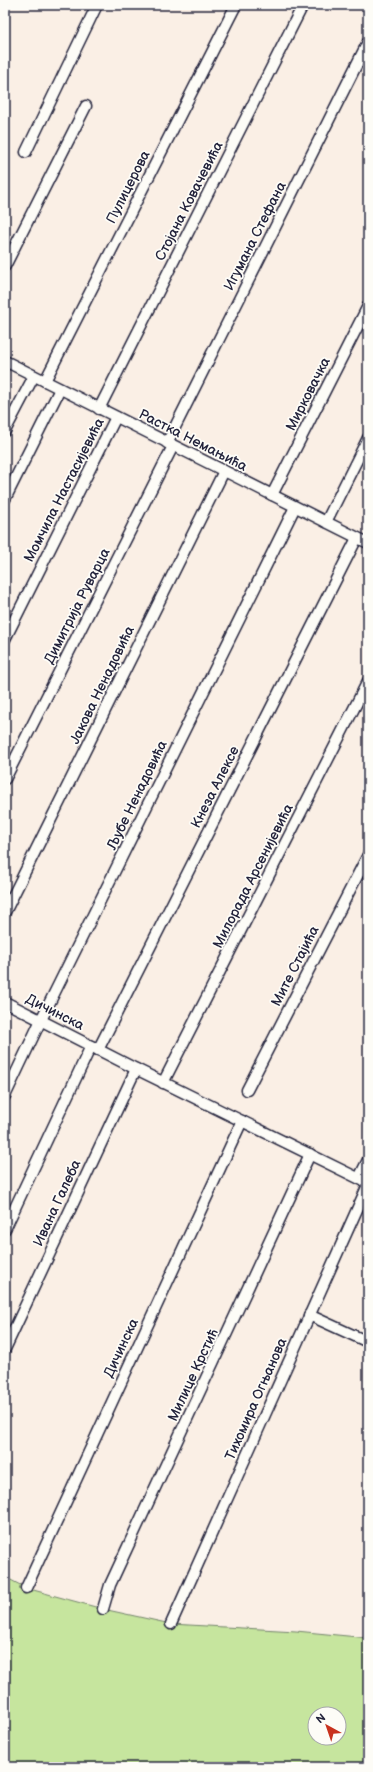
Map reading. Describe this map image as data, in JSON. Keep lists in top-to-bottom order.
{
  "streets": {
    "street": [
      "Пулицерова",
      "Стојана Ковачевића",
      "Игумана Стефана",
      "Мирковачка",
      "Растка Немањића",
      "Момчила Настасијевића",
      "Димитрија Руварца",
      "Јакова Ненадовића",
      "Кнеза Алексе",
      "Љубе Ненадовића",
      "Милорада Арсенијевића",
      "Мите Стајића",
      "Дичинска",
      "Ивана Галеба",
      "Милице Крстић",
      "Тихомира Огњанова"
    ]
  },
  "crossings": [
    ["Пулицерова", "Растка Немањића"],
    ["Стојана Ковачевића", "Растка Немањића"],
    ["Игумана Стефана", "Растка Немањића"],
    ["Игумана Стефана", "Димитрија Руварца"],
    ["Мирковачка", "Растка Немањића"],
    ["Растка Немањића", "Момчила Настасијевића"],
    ["Растка Немањића", "Димитрија Руварца"],
    ["Растка Немањића", "Јакова Ненадовића"],
    ["Растка Немањића", "Кнеза Алексе"],
    ["Растка Немањића", "Љубе Ненадовића"],
    ["Кнеза Алексе", "Дичинска"],
    ["Љубе Ненадовића", "Дичинска"],
    ["Милорада Арсенијевића", "Дичинска"],
    ["Дичинска", "Ивана Галеба"],
    ["Дичинска", "Милице Крстић"],
    ["Дичинска", "Тихомира Огњанова"]
  ],
  "north": "top left"
}
